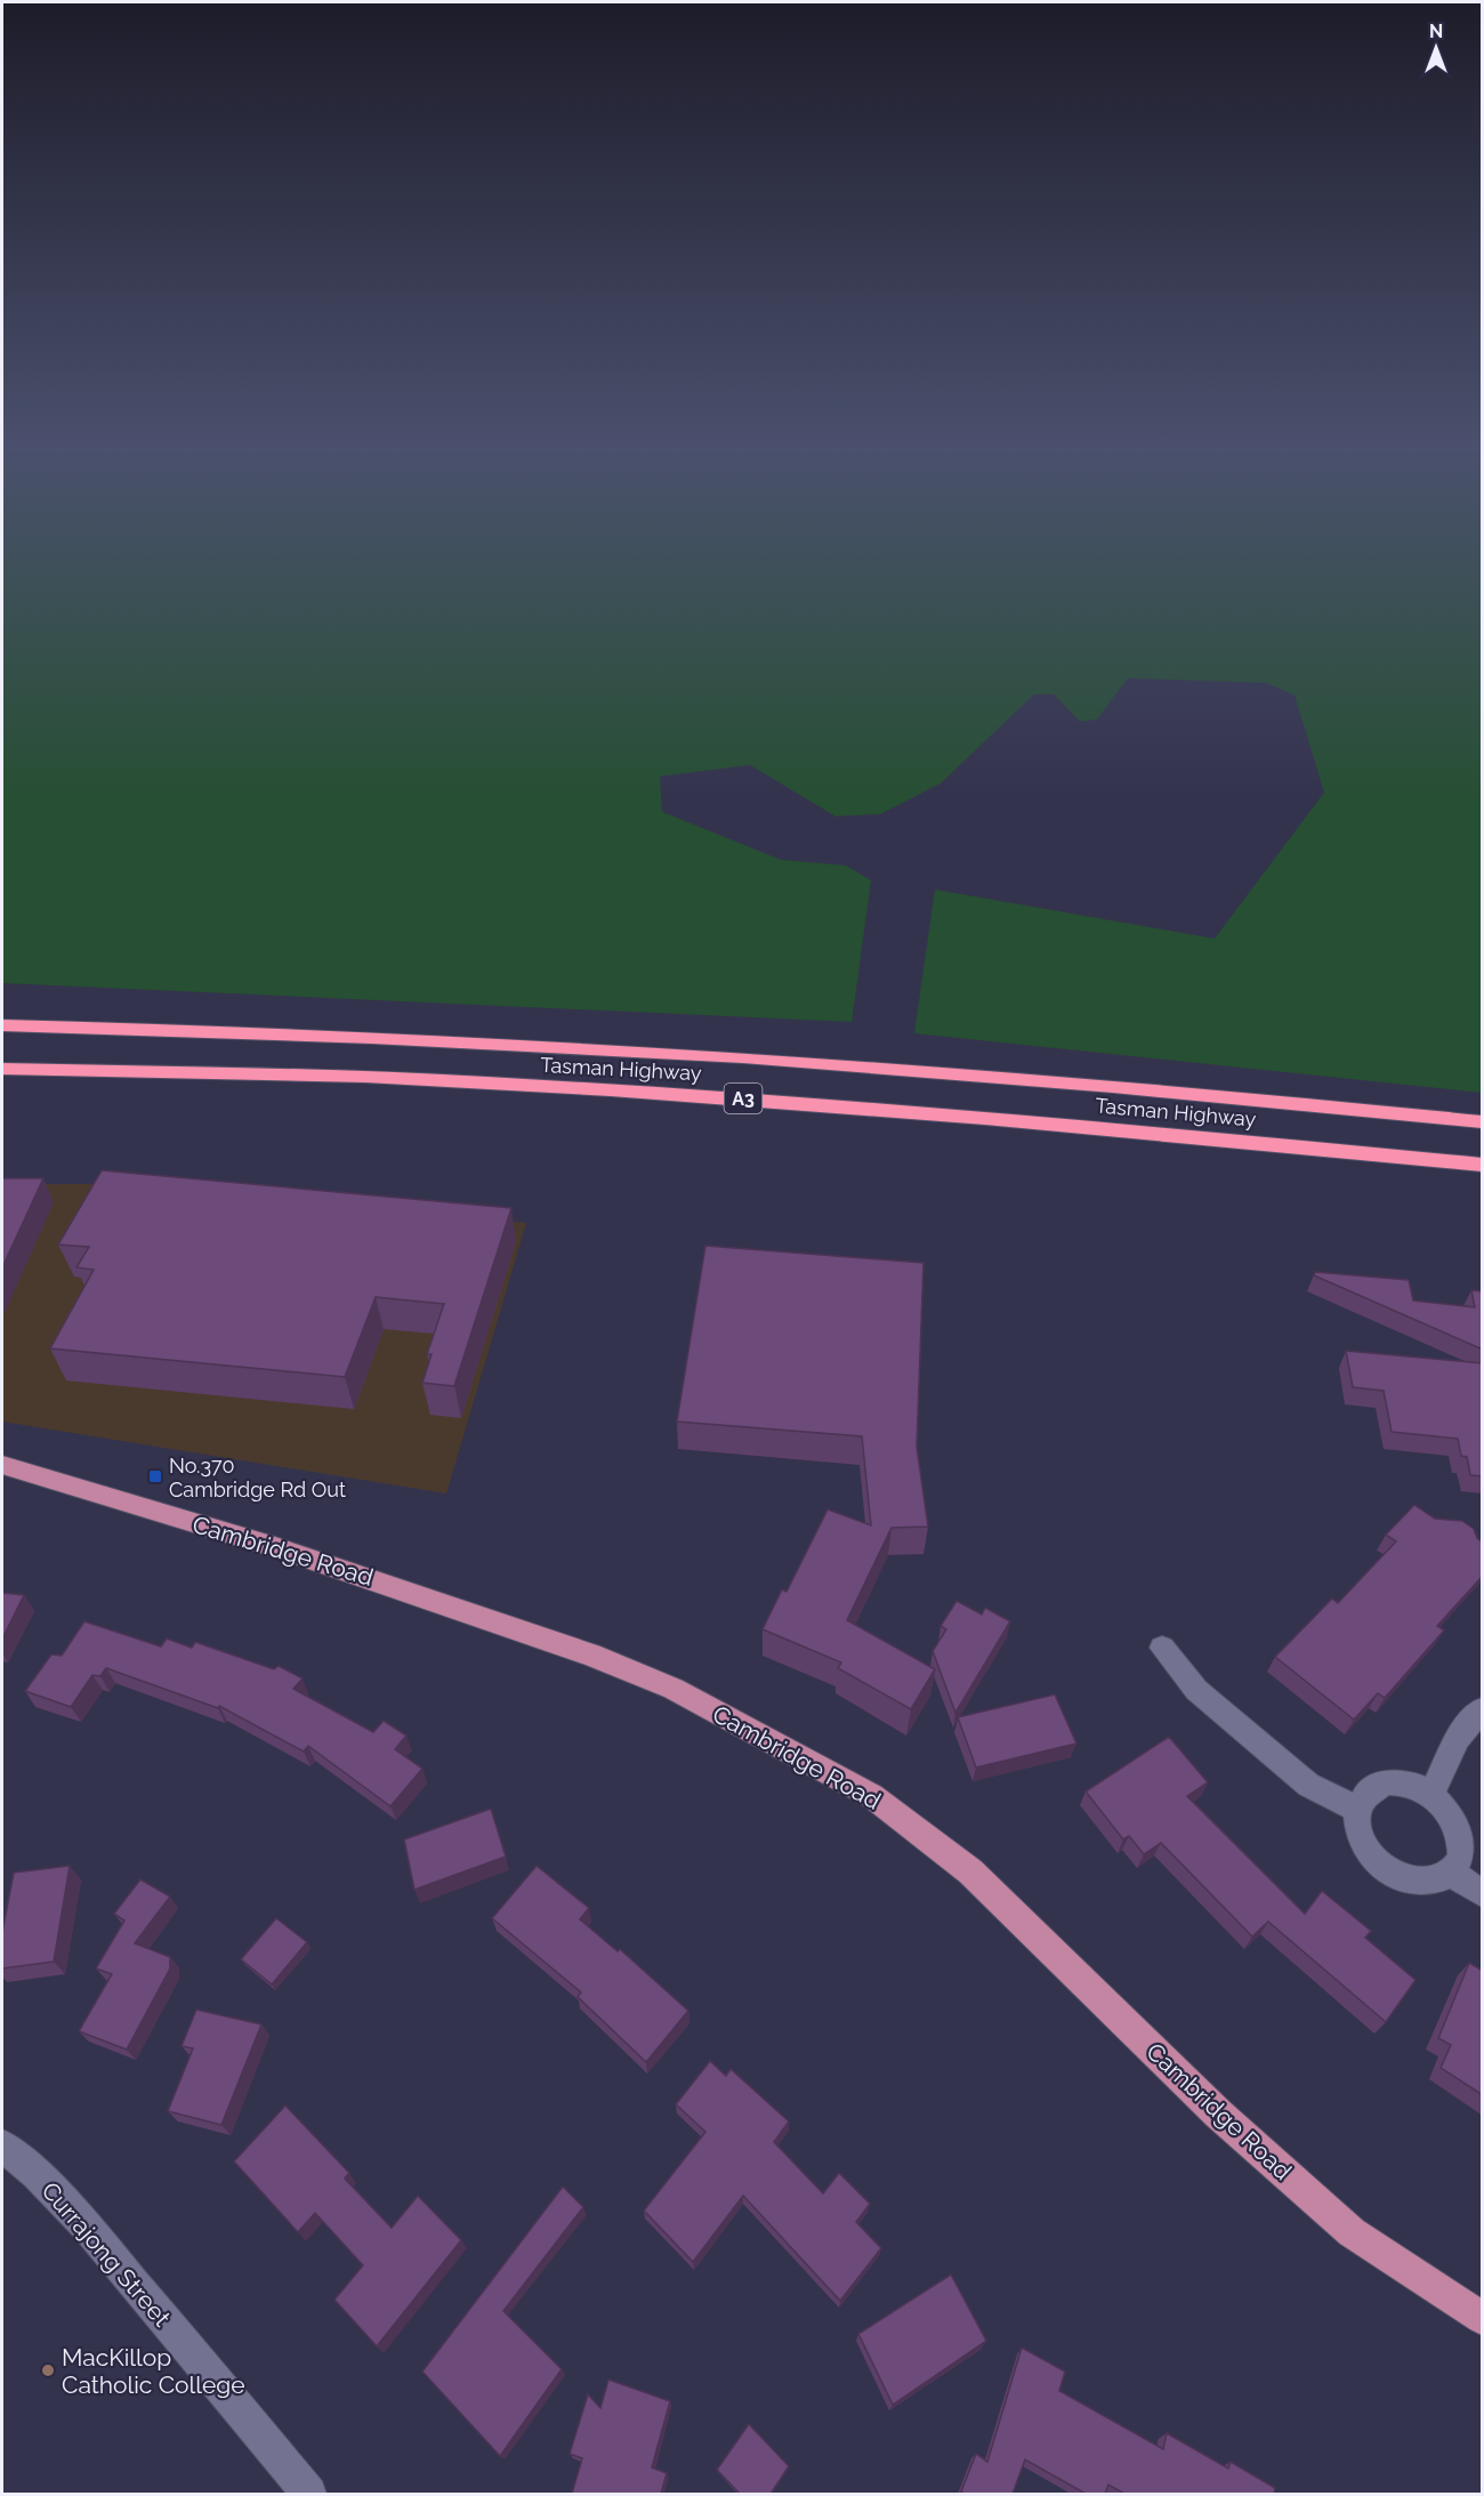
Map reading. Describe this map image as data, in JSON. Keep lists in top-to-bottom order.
{
  "streets": {
    "highway": ["Tasman Highway", "A3"],
    "main road": ["Cambridge Road"],
    "street": ["Currajong Street"]
  },
  "places": {
    "transit": ["No.370 Cambridge Rd Out"],
    "other": ["MacKillop Catholic College"]
  },
  "north": "top"
}
